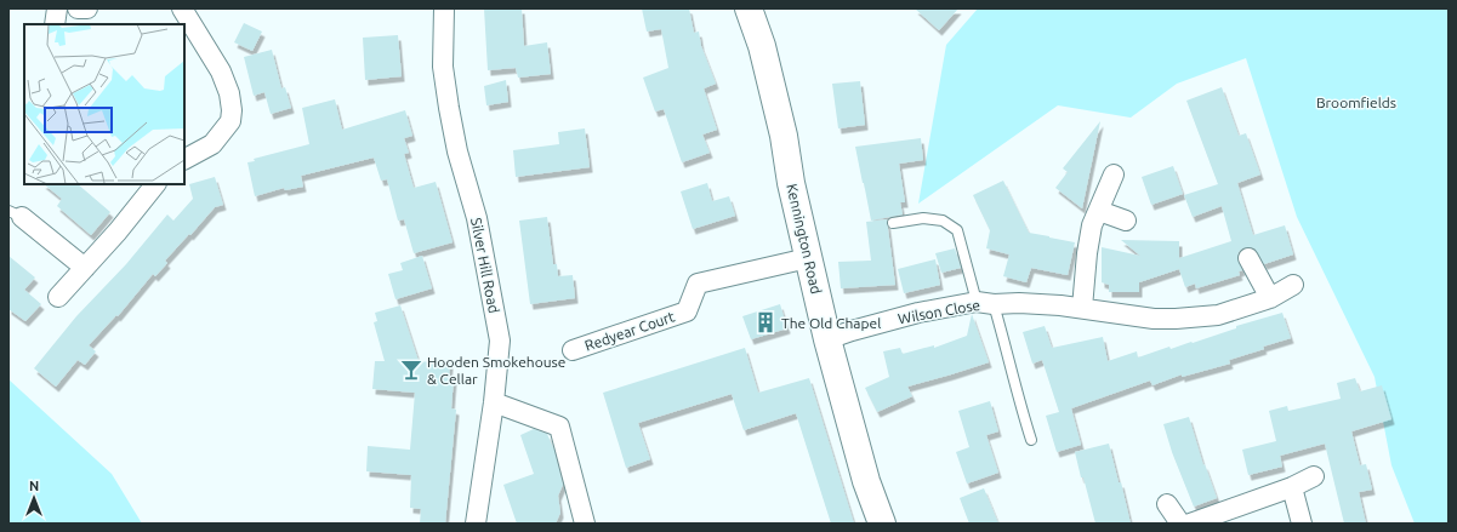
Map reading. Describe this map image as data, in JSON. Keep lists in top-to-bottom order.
{
  "streets": {
    "main road": ["Kennington Road"],
    "street": ["Silver Hill Road", "Wilson Close", "Redyear Court"]
  },
  "crossings": [
    ["Kennington Road", "Wilson Close"],
    ["Kennington Road", "Redyear Court"]
  ],
  "parks": ["Broomfields"],
  "places": {
    "building": ["The Old Chapel"],
    "bar": ["Hooden Smokehouse & Cellar"]
  },
  "north": "top"
}
